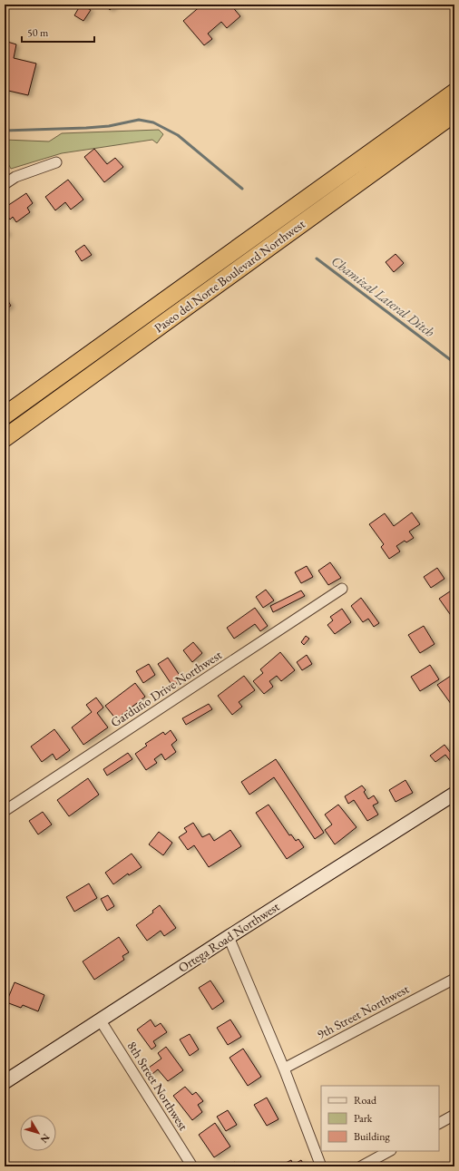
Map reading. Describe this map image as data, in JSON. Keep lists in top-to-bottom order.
{
  "streets": {
    "highway": ["Paseo del Norte Boulevard Northwest"],
    "street": [
      "Garduño Drive Northwest",
      "Ortega Road Northwest",
      "9th Street Northwest",
      "8th Street Northwest"
    ]
  },
  "crossings": [
    ["Ortega Road Northwest", "8th Street Northwest"]
  ],
  "water": ["Chamizal Lateral Ditch"],
  "legend": ["Road", "Park", "Building"],
  "scale_bar": "50 m",
  "north": "bottom right"
}
